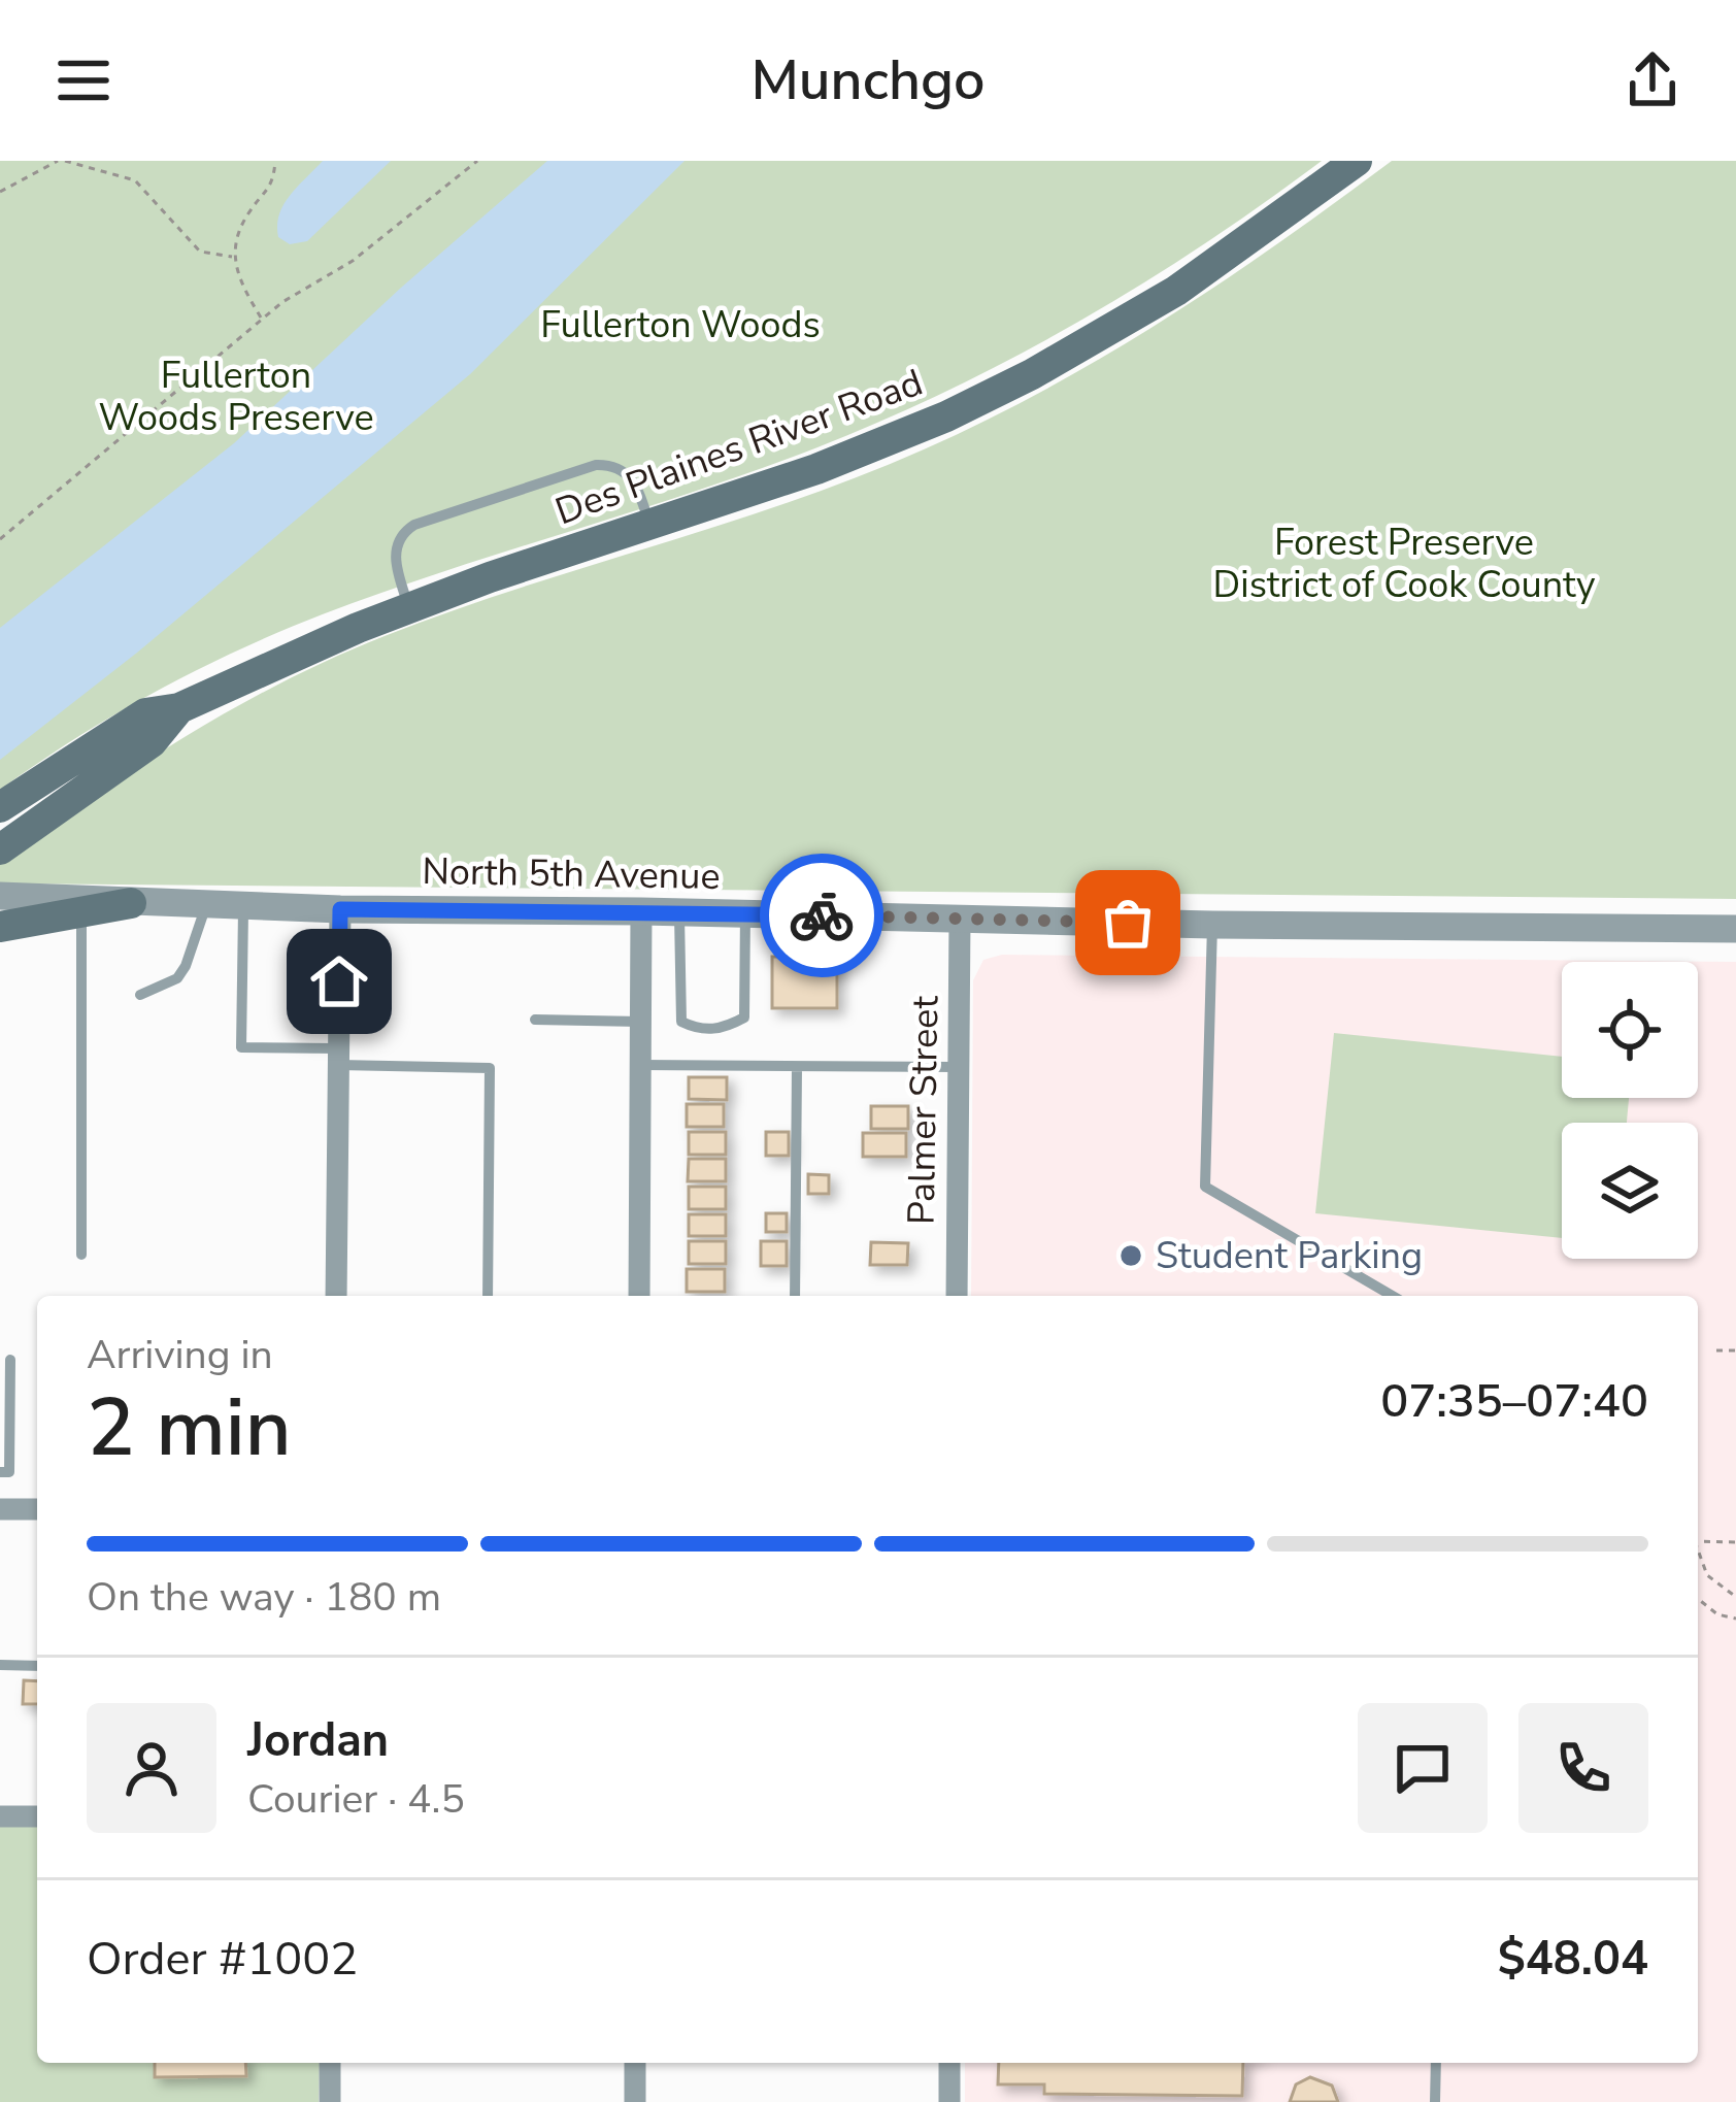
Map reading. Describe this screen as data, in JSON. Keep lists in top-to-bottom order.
{
  "streets": {
    "main road": ["Des Plaines River Road"],
    "street": ["North 5th Avenue", "Palmer Street"]
  },
  "crossings": [
    ["North 5th Avenue", "Palmer Street"]
  ],
  "parks": ["Fullerton Woods", "Fullerton Woods Preserve", "Forest Preserve District of Cook County"],
  "places": ["Student Parking"],
  "page": {
    "header": "Munchgo",
    "heading": ["2 min", "Arriving in", "07:35–07:40"],
    "panel": [
      "Jordan",
      "Courier · 4.5",
      "Order #1002",
      "$48.04"
    ],
    "bar": "On the way · 180 m"
  }
}
